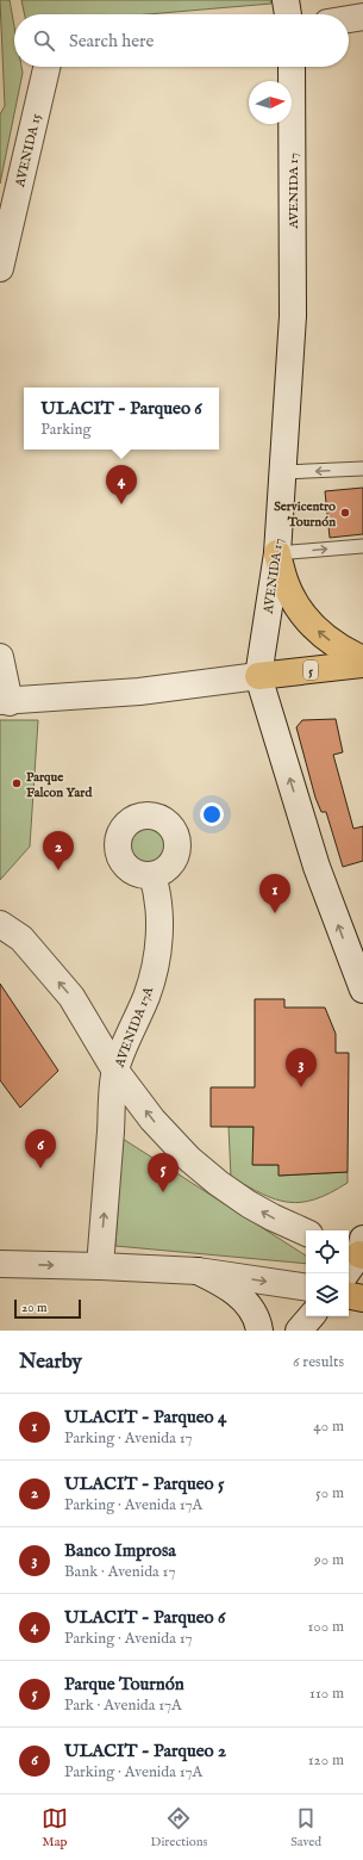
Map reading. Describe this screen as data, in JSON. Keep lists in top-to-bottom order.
{
  "streets": {
    "main road": ["5"],
    "street": ["AVENIDA 15", "AVENIDA 17", "AVENIDA 17A"]
  },
  "crossings": [
    ["AVENIDA 17", "5"]
  ],
  "one_way": ["AVENIDA 17", "AVENIDA 17A"],
  "places": ["Servicentro Tournón", "Parque Falcon Yard"],
  "scale_bar": "20 m",
  "north": "right",
  "page": {
    "search": "Search here",
    "popup": ["ULACIT - Parqueo 6", "Parking"],
    "pins": [
      "4",
      "2",
      "1",
      "3",
      "6",
      "5"
    ],
    "scale": "20 m",
    "heading": ["Nearby", "6 results"],
    "list": [
      {
        "mark": "1",
        "name": "ULACIT - Parqueo 4",
        "note": "Parking · Avenida 17",
        "value": "40 m"
      },
      {
        "mark": "2",
        "name": "ULACIT - Parqueo 5",
        "note": "Parking · Avenida 17A",
        "value": "50 m"
      },
      {
        "mark": "3",
        "name": "Banco Improsa",
        "note": "Bank · Avenida 17",
        "value": "90 m"
      },
      {
        "mark": "4",
        "name": "ULACIT - Parqueo 6",
        "note": "Parking · Avenida 17",
        "value": "100 m"
      },
      {
        "mark": "5",
        "name": "Parque Tournón",
        "note": "Park · Avenida 17A",
        "value": "110 m"
      },
      {
        "mark": "6",
        "name": "ULACIT - Parqueo 2",
        "note": "Parking · Avenida 17A",
        "value": "120 m"
      }
    ],
    "nav": ["Map", "Directions", "Saved"]
  }
}
